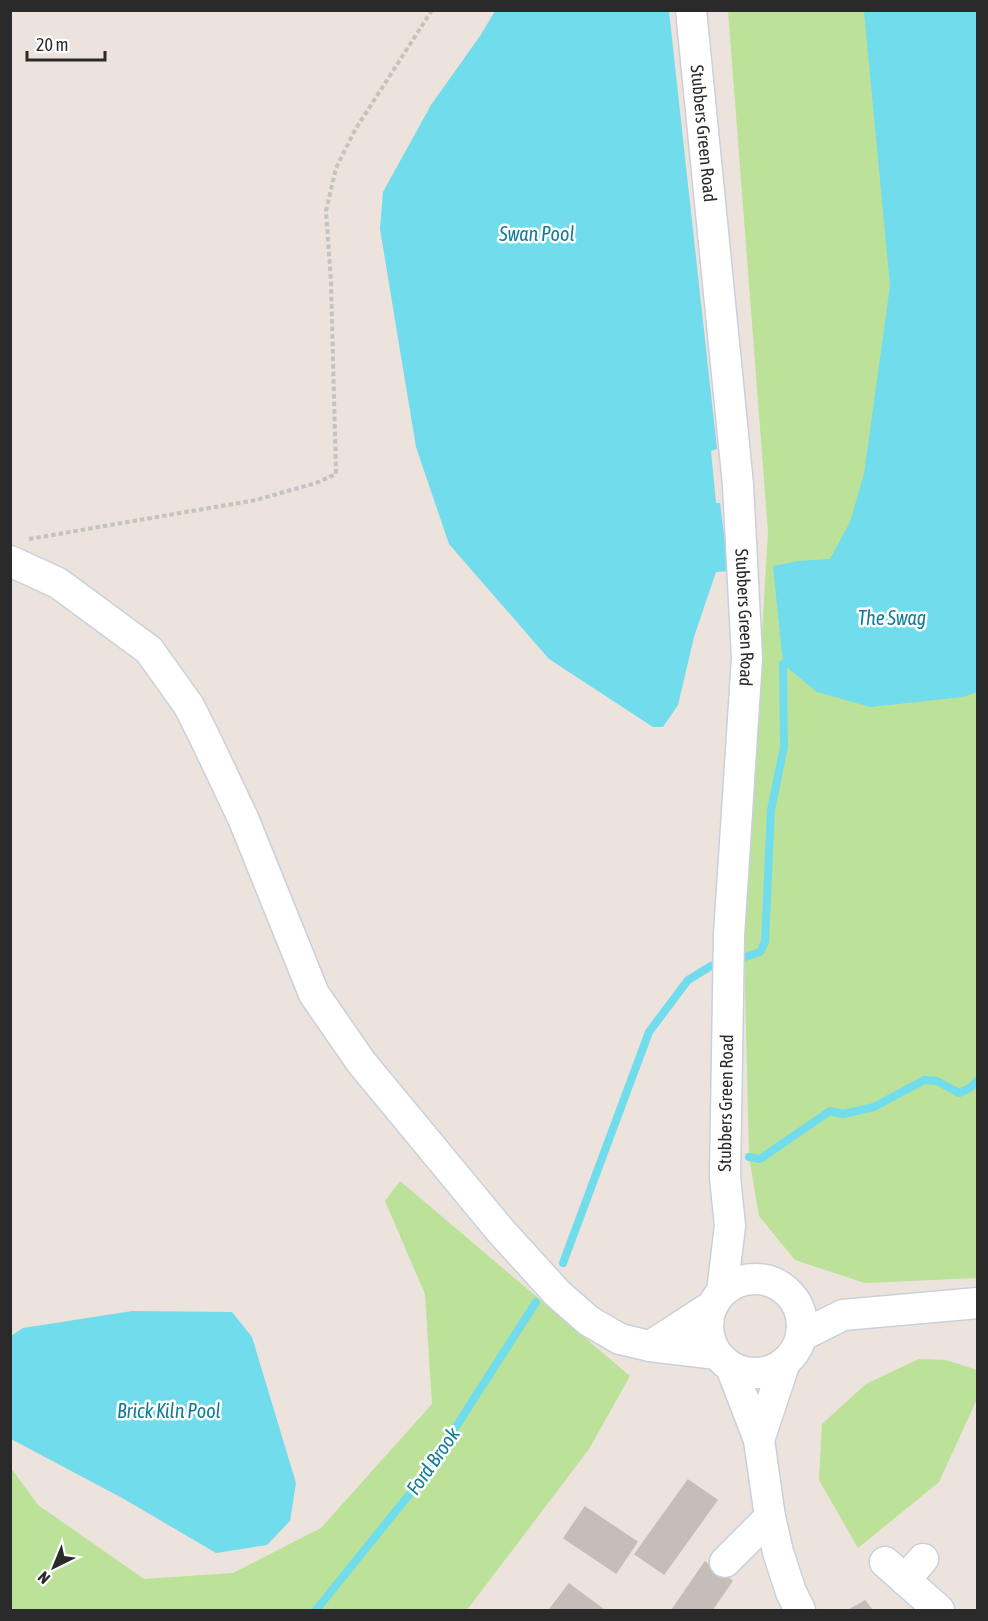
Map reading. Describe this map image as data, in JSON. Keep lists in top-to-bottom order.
{
  "streets": {
    "street": ["Stubbers Green Road"]
  },
  "water": [
    "Swan Pool",
    "The Swag",
    "Brick Kiln Pool",
    "Ford Brook"
  ],
  "scale_bar": "20 m",
  "north": "bottom left"
}
